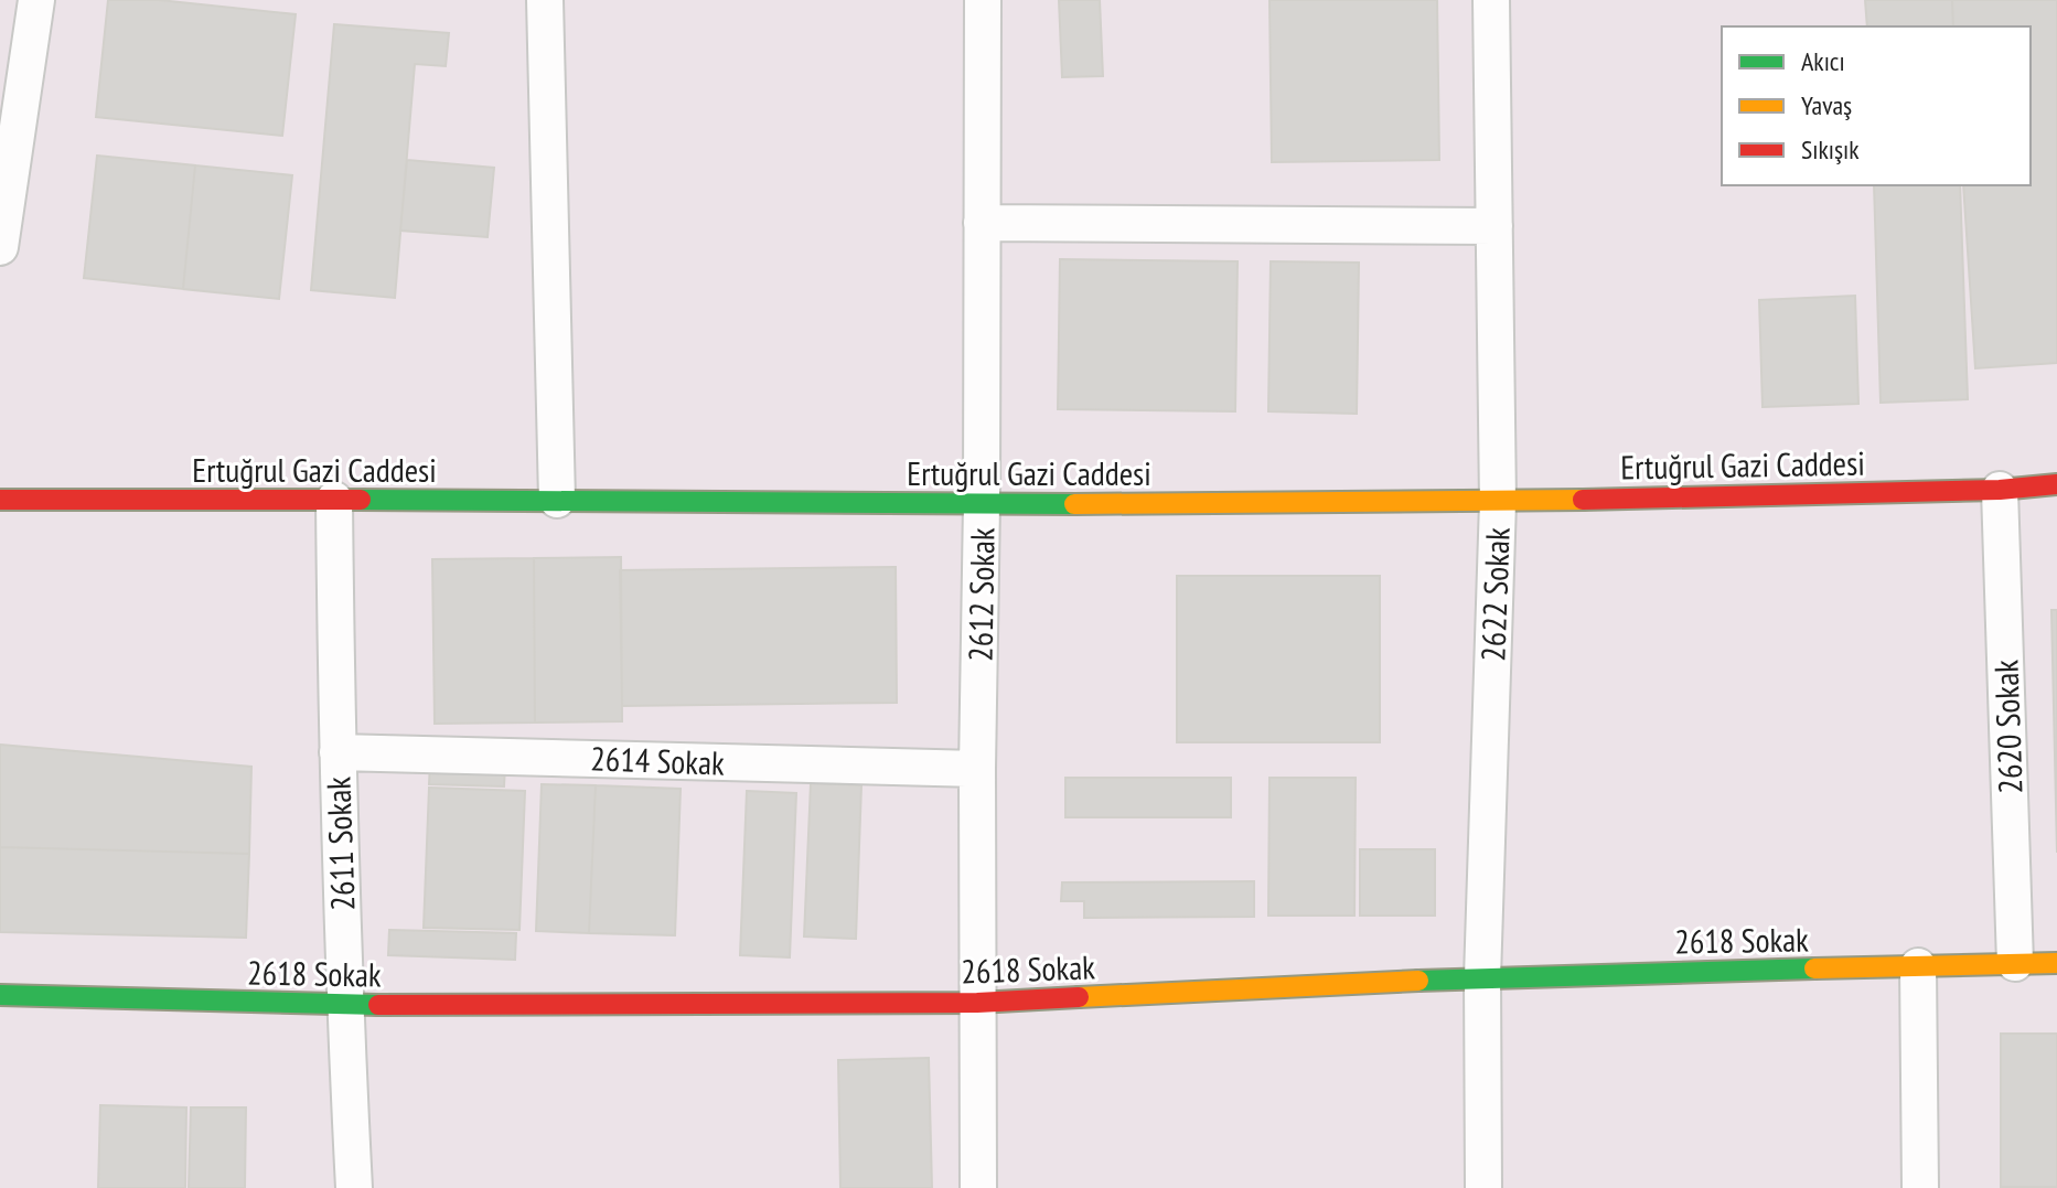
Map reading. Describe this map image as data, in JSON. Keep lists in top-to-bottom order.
{
  "streets": {
    "main road": ["Ertuğrul Gazi Caddesi", "2618 Sokak"],
    "street": [
      "2612 Sokak",
      "2622 Sokak",
      "2620 Sokak",
      "2614 Sokak",
      "2611 Sokak"
    ]
  },
  "crossings": [
    ["Ertuğrul Gazi Caddesi", "2612 Sokak"],
    ["Ertuğrul Gazi Caddesi", "2622 Sokak"],
    ["Ertuğrul Gazi Caddesi", "2620 Sokak"],
    ["Ertuğrul Gazi Caddesi", "2611 Sokak"],
    ["2612 Sokak", "2614 Sokak"],
    ["2612 Sokak", "2618 Sokak"],
    ["2622 Sokak", "2618 Sokak"],
    ["2620 Sokak", "2618 Sokak"],
    ["2614 Sokak", "2611 Sokak"],
    ["2611 Sokak", "2618 Sokak"]
  ],
  "legend": ["Akıcı", "Yavaş", "Sıkışık"]
}
